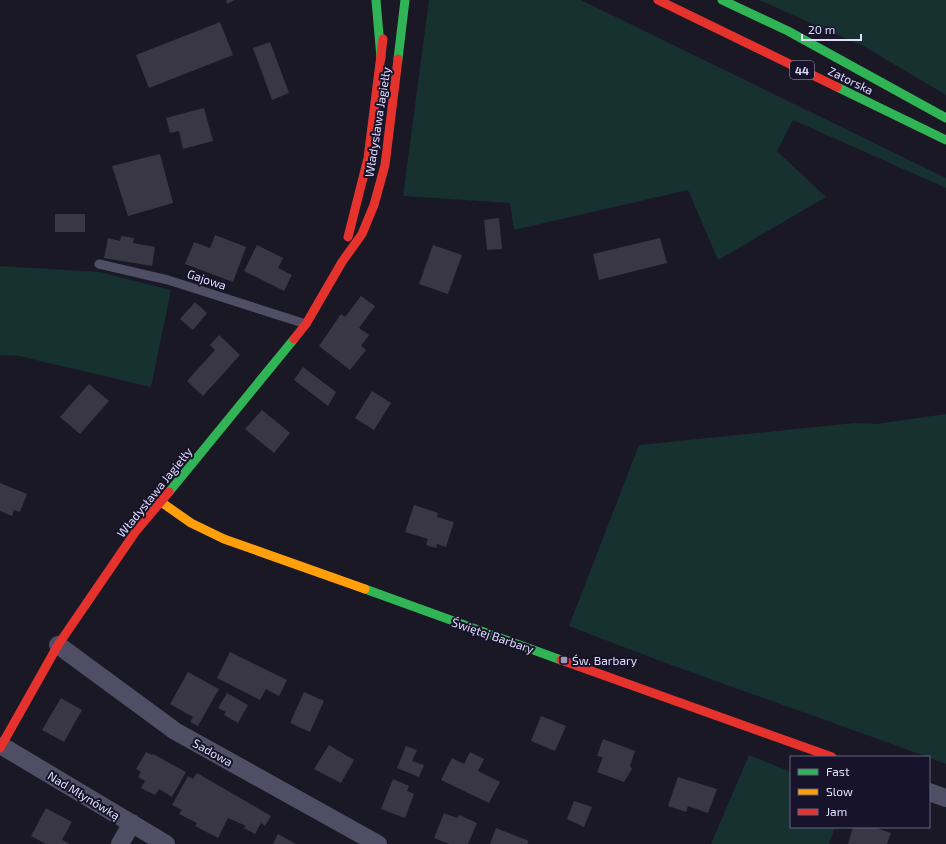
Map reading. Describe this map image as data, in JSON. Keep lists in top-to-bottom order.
{
  "streets": {
    "street": [
      "44",
      "Zatorska",
      "Władysława Jagiełły",
      "Świętej Barbary",
      "Sadowa",
      "Nad Młynówką"
    ],
    "lane": ["Gajowa"]
  },
  "crossings": [
    ["Władysława Jagiełły", "Gajowa"],
    ["Władysława Jagiełły", "Świętej Barbary"],
    ["Władysława Jagiełły", "Sadowa"],
    ["Władysława Jagiełły", "Nad Młynówką"]
  ],
  "places": {
    "transit": ["Św. Barbary"]
  },
  "legend": ["Fast", "Slow", "Jam"],
  "scale_bar": "20 m"
}
